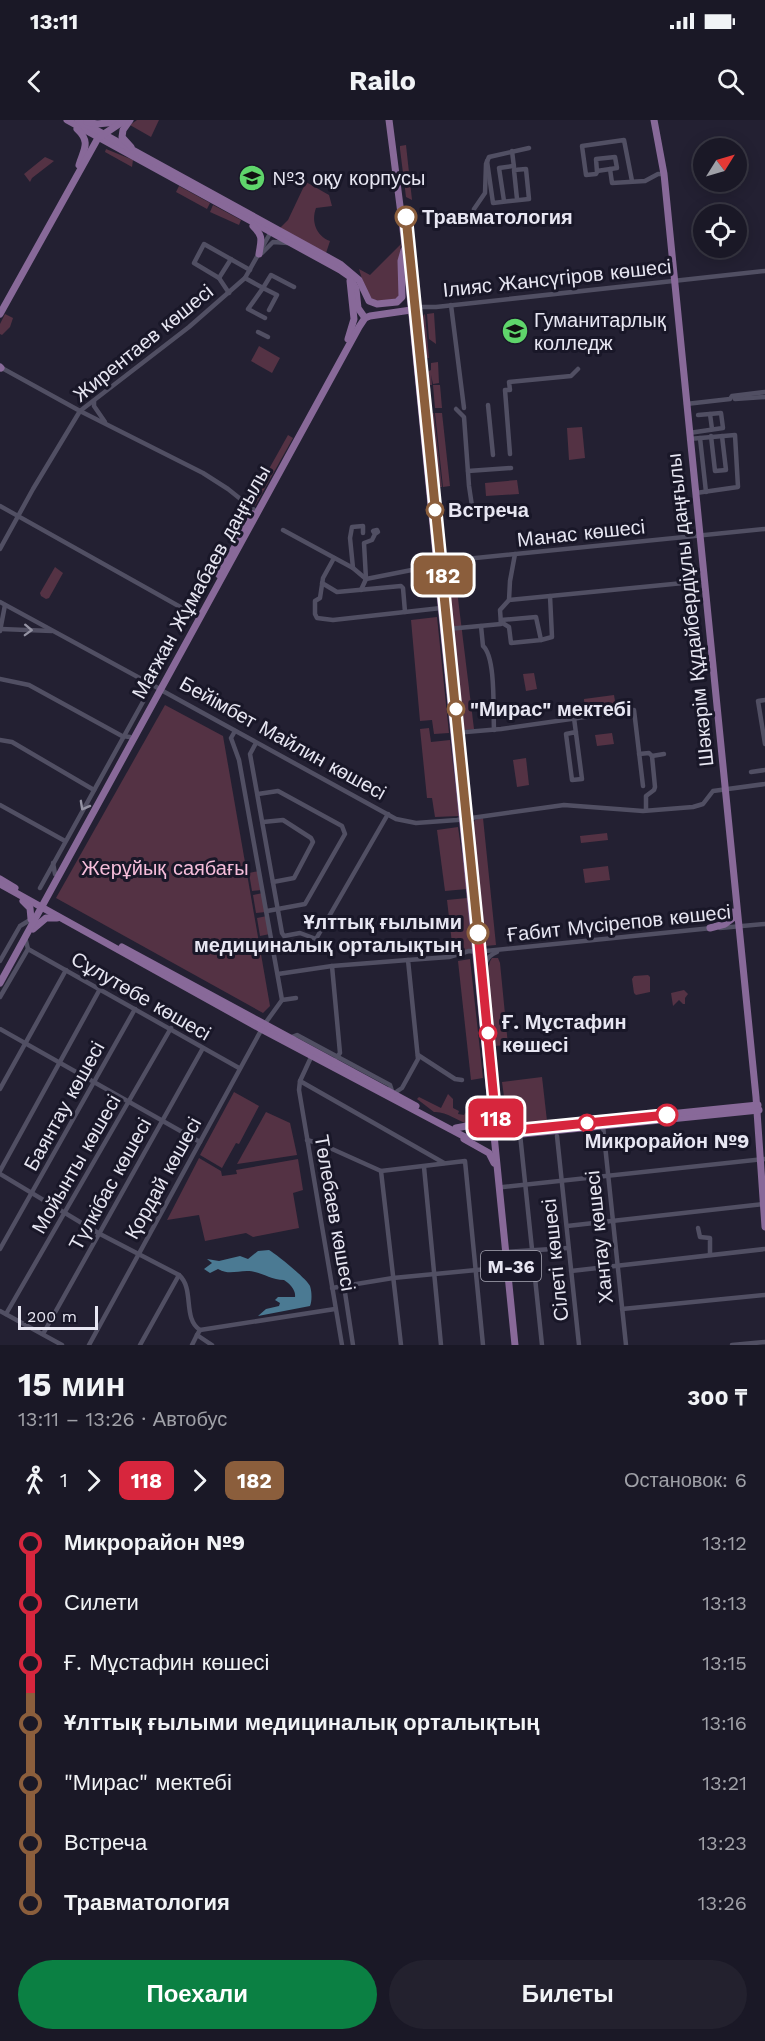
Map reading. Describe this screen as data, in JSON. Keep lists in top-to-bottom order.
{
  "streets": {
    "main road": ["Мағжан Жұмабаев даңғылы", "Шәкәрім Құдайбердіұлы даңғылы", "M-36"],
    "street": [
      "Ілияс Жансүгіров көшесі",
      "Жирентаев көшесі",
      "Манас көшесі",
      "Бейімбет Майлин көшесі",
      "Ғабит Мүсірепов көшесі",
      "Сұлутөбе көшесі",
      "Баянтау көшесі",
      "Мойынты көшесі",
      "Қордай көшесі",
      "Түлкібас көшесі",
      "Төлебаев көшесі",
      "Хантау көшесі",
      "Сілеті көшесі"
    ]
  },
  "crossings": [
    ["Ілияс Жансүгіров көшесі", "Шәкәрім Құдайбердіұлы даңғылы"],
    ["Ілияс Жансүгіров көшесі", "M-36"],
    ["Манас көшесі", "Шәкәрім Құдайбердіұлы даңғылы"],
    ["Манас көшесі", "M-36"],
    ["Мағжан Жұмабаев даңғылы", "Бейімбет Майлин көшесі"],
    ["Шәкәрім Құдайбердіұлы даңғылы", "Бейімбет Майлин көшесі"],
    ["Шәкәрім Құдайбердіұлы даңғылы", "Ғабит Мүсірепов көшесі"],
    ["Бейімбет Майлин көшесі", "M-36"],
    ["Ғабит Мүсірепов көшесі", "M-36"],
    ["Сұлутөбе көшесі", "Баянтау көшесі"],
    ["Сұлутөбе көшесі", "Мойынты көшесі"],
    ["Сұлутөбе көшесі", "Қордай көшесі"],
    ["Сұлутөбе көшесі", "Түлкібас көшесі"]
  ],
  "parks": ["Жерұйық саябағы"],
  "places": {
    "school or university": ["№3 оқу корпусы", "Гуманитарлық колледж"],
    "other": [
      "Травматология",
      "Встреча",
      "\"Мирас\" мектебі",
      "Ұлттық ғылыми медициналық орталықтың",
      "Ғ. Мұстафин көшесі",
      "Микрорайон №9"
    ]
  },
  "lines": ["bus line 182", "bus line 118"],
  "scale_bar": "200 m",
  "north": "top right",
  "page": {
    "status": "13:11",
    "header": "Railo",
    "on_map": ["118", "182"],
    "scale": "200 m",
    "heading": ["15 мин", "13:11 – 13:26 · Автобус", "300 ₸"],
    "legs": [
      "1",
      "118",
      "182",
      "Остановок: 6"
    ],
    "list": [
      {
        "name": "Микрорайон №9",
        "value": "13:12"
      },
      {
        "name": "Силети",
        "value": "13:13"
      },
      {
        "name": "Ғ. Мұстафин көшесі",
        "value": "13:15"
      },
      {
        "name": "Ұлттық ғылыми медициналық орталықтың",
        "value": "13:16"
      },
      {
        "name": "\"Мирас\" мектебі",
        "value": "13:21"
      },
      {
        "name": "Встреча",
        "value": "13:23"
      },
      {
        "name": "Травматология",
        "value": "13:26"
      }
    ],
    "buttons": ["Поехали", "Билеты"]
  }
}
